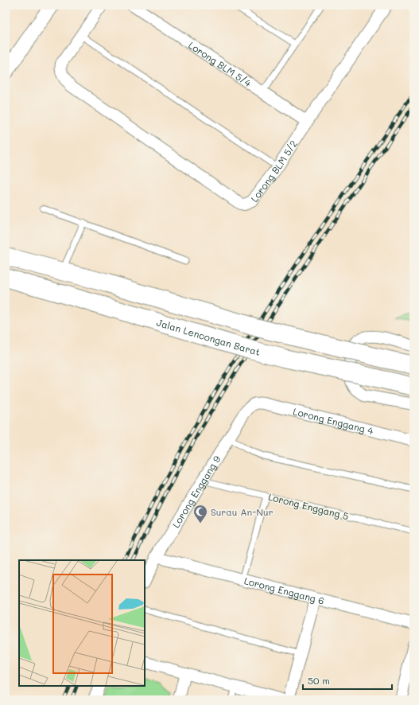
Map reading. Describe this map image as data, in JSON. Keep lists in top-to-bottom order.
{
  "streets": {
    "highway": ["Jalan Lencongan Barat"],
    "street": [
      "Lorong BLM 5/4",
      "Lorong BLM 5/2",
      "Lorong Enggang 4",
      "Lorong Enggang 9",
      "Lorong Enggang 6"
    ],
    "lane": ["Lorong Enggang 5"]
  },
  "crossings": [
    ["Lorong BLM 5/4", "Lorong BLM 5/2"],
    ["Lorong Enggang 4", "Lorong Enggang 9"],
    ["Lorong Enggang 9", "Lorong Enggang 5"],
    ["Lorong Enggang 9", "Lorong Enggang 6"]
  ],
  "places": {
    "mosque": ["Surau An-Nur"]
  },
  "scale_bar": "50 m"
}
